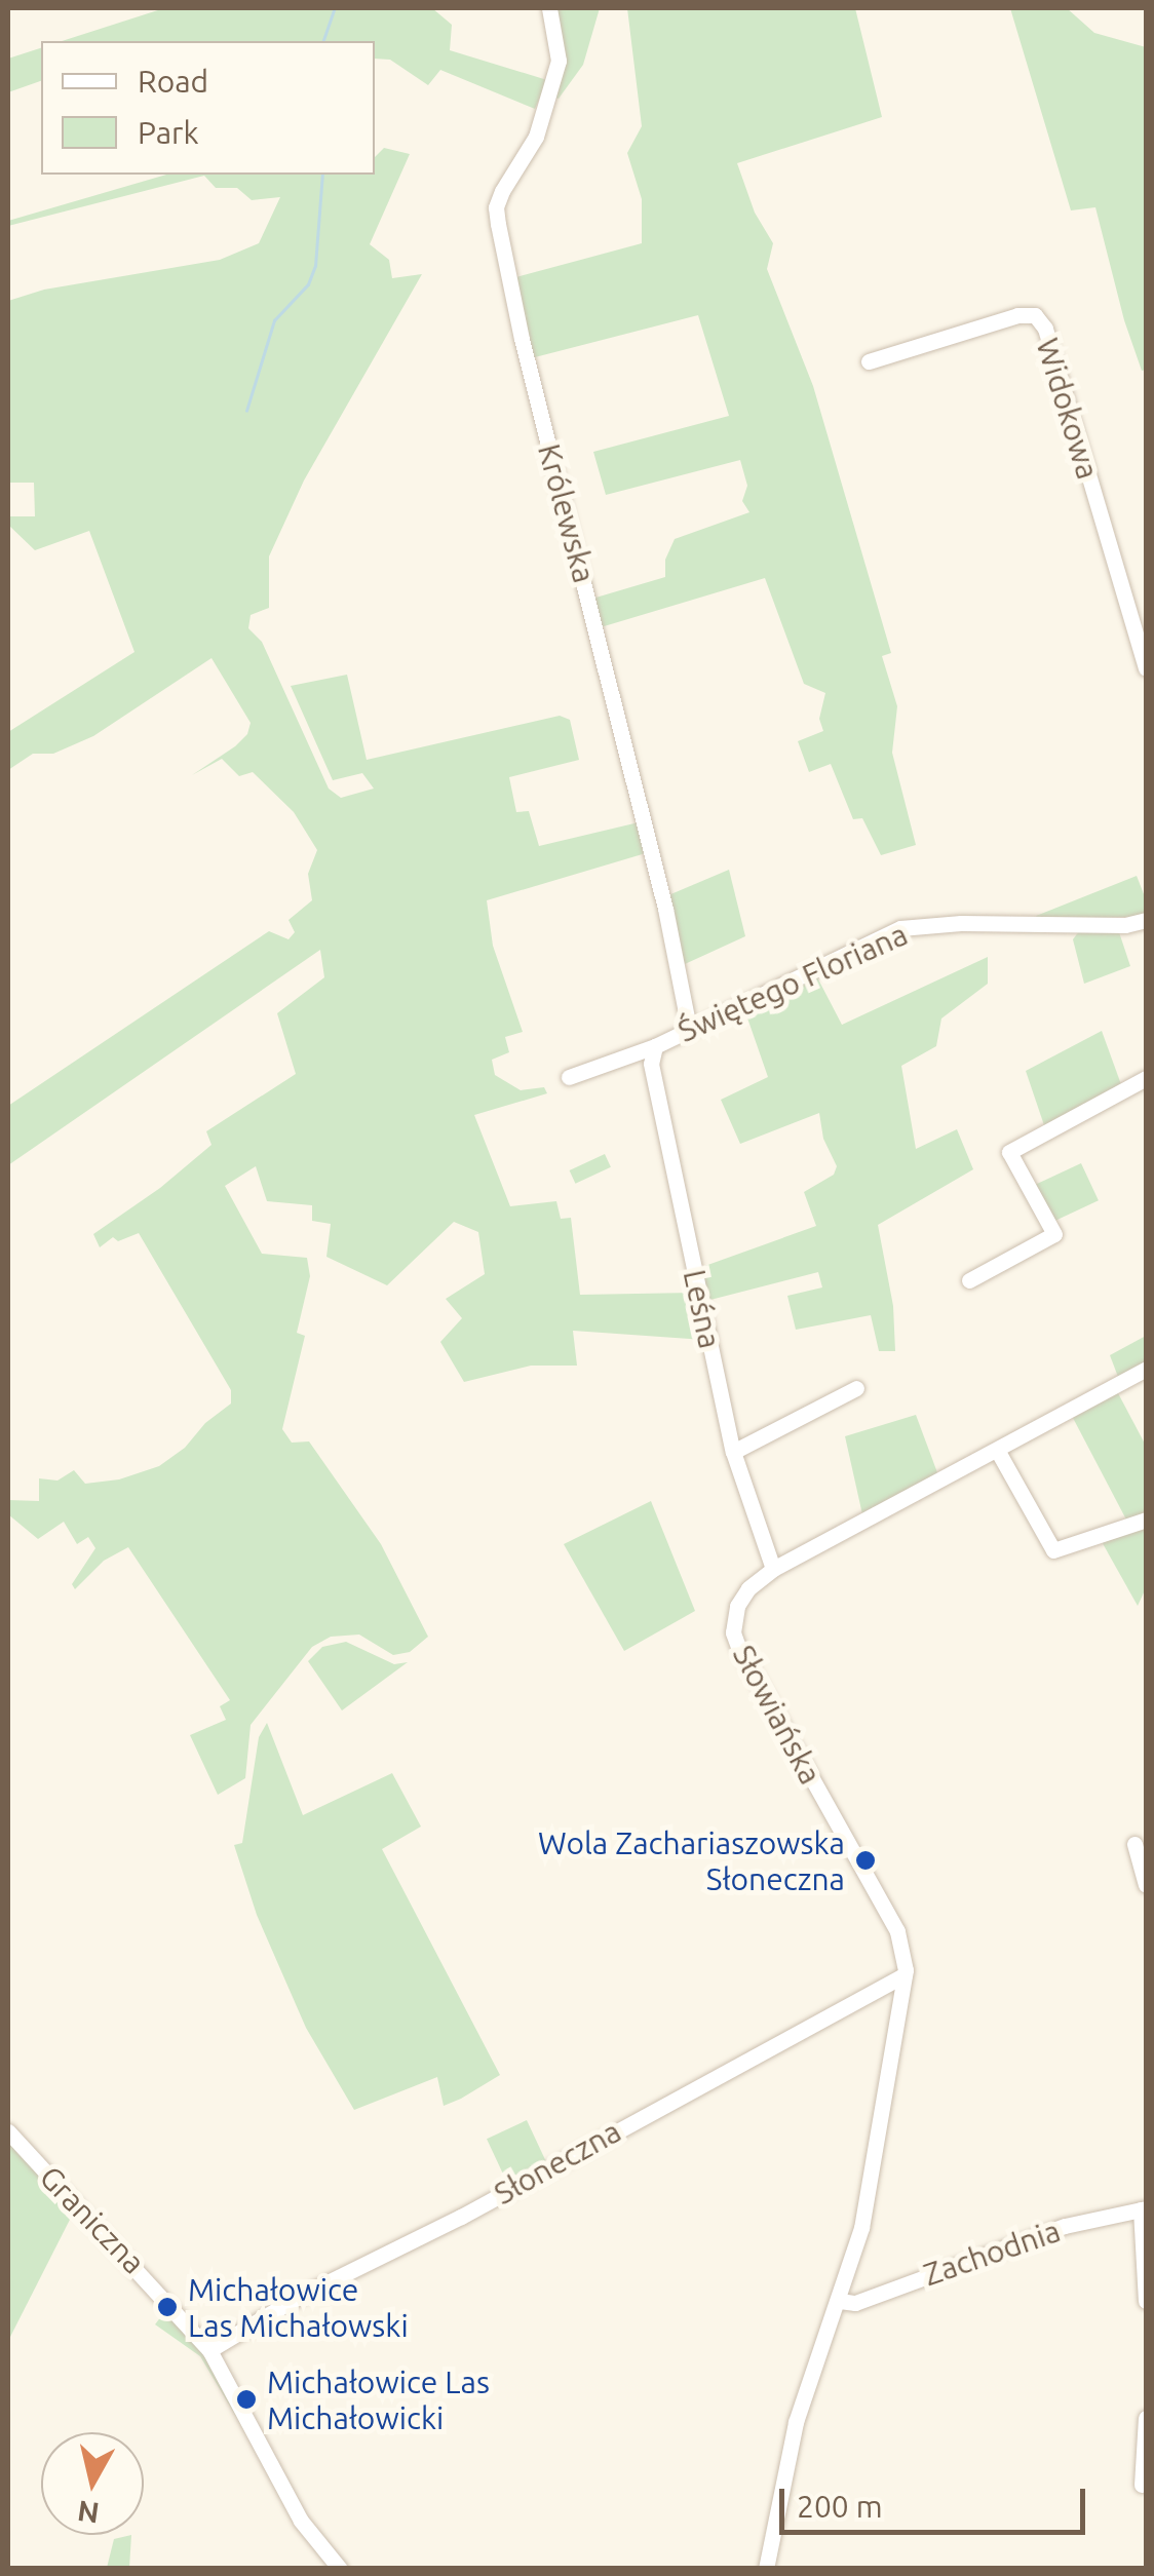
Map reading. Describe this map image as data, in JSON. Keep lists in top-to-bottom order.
{
  "streets": {
    "street": [
      "Widokowa",
      "Królewska",
      "Świętego Floriana",
      "Leśna",
      "Słowiańska",
      "Słoneczna",
      "Graniczna",
      "Zachodnia"
    ]
  },
  "crossings": [
    ["Królewska", "Świętego Floriana"],
    ["Świętego Floriana", "Leśna"],
    ["Leśna", "Słowiańska"],
    ["Słowiańska", "Słoneczna"],
    ["Słowiańska", "Zachodnia"],
    ["Słoneczna", "Graniczna"]
  ],
  "places": ["Wola Zachariaszowska Słoneczna", "Michałowice Las Michałowski", "Michałowice Las Michałowicki"],
  "legend": ["Road", "Park"],
  "scale_bar": "200 m",
  "north": "bottom"
}
